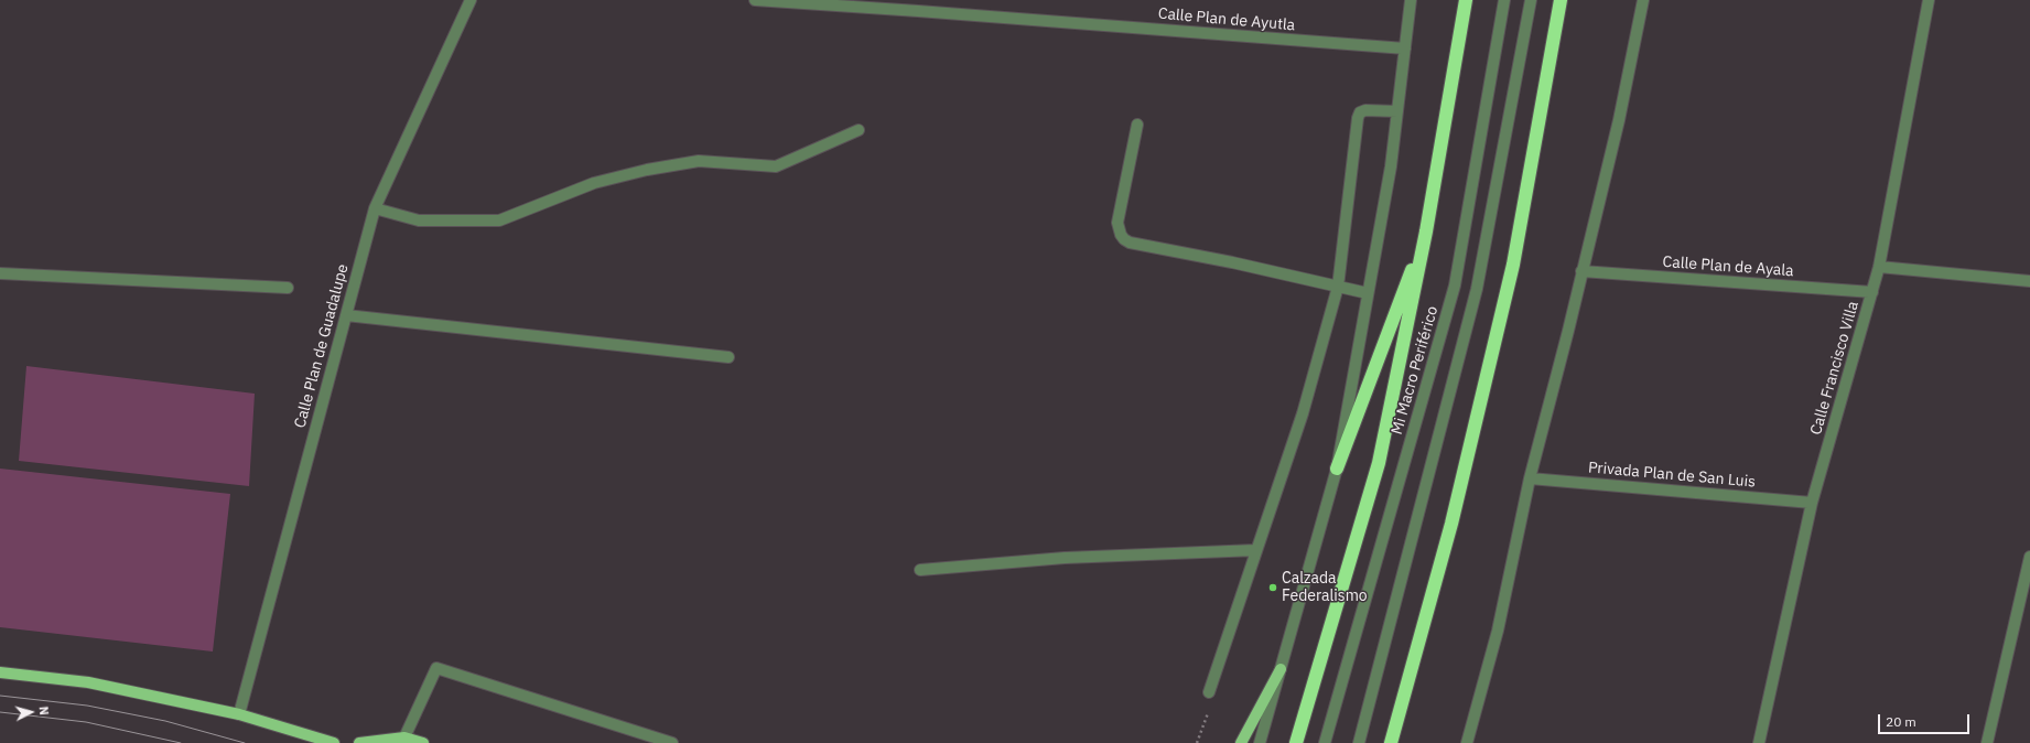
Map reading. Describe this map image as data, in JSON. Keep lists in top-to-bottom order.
{
  "streets": {
    "street": [
      "Calle Plan de Ayutla",
      "Calle Plan de Ayala",
      "Calle Plan de Guadalupe",
      "Calle Francisco Villa",
      "Mi Macro Periférico",
      "Privada Plan de San Luis"
    ]
  },
  "crossings": [
    ["Calle Plan de Ayala", "Calle Francisco Villa"],
    ["Calle Francisco Villa", "Privada Plan de San Luis"]
  ],
  "places": ["Calzada Federalismo"],
  "scale_bar": "20 m",
  "north": "right"
}
